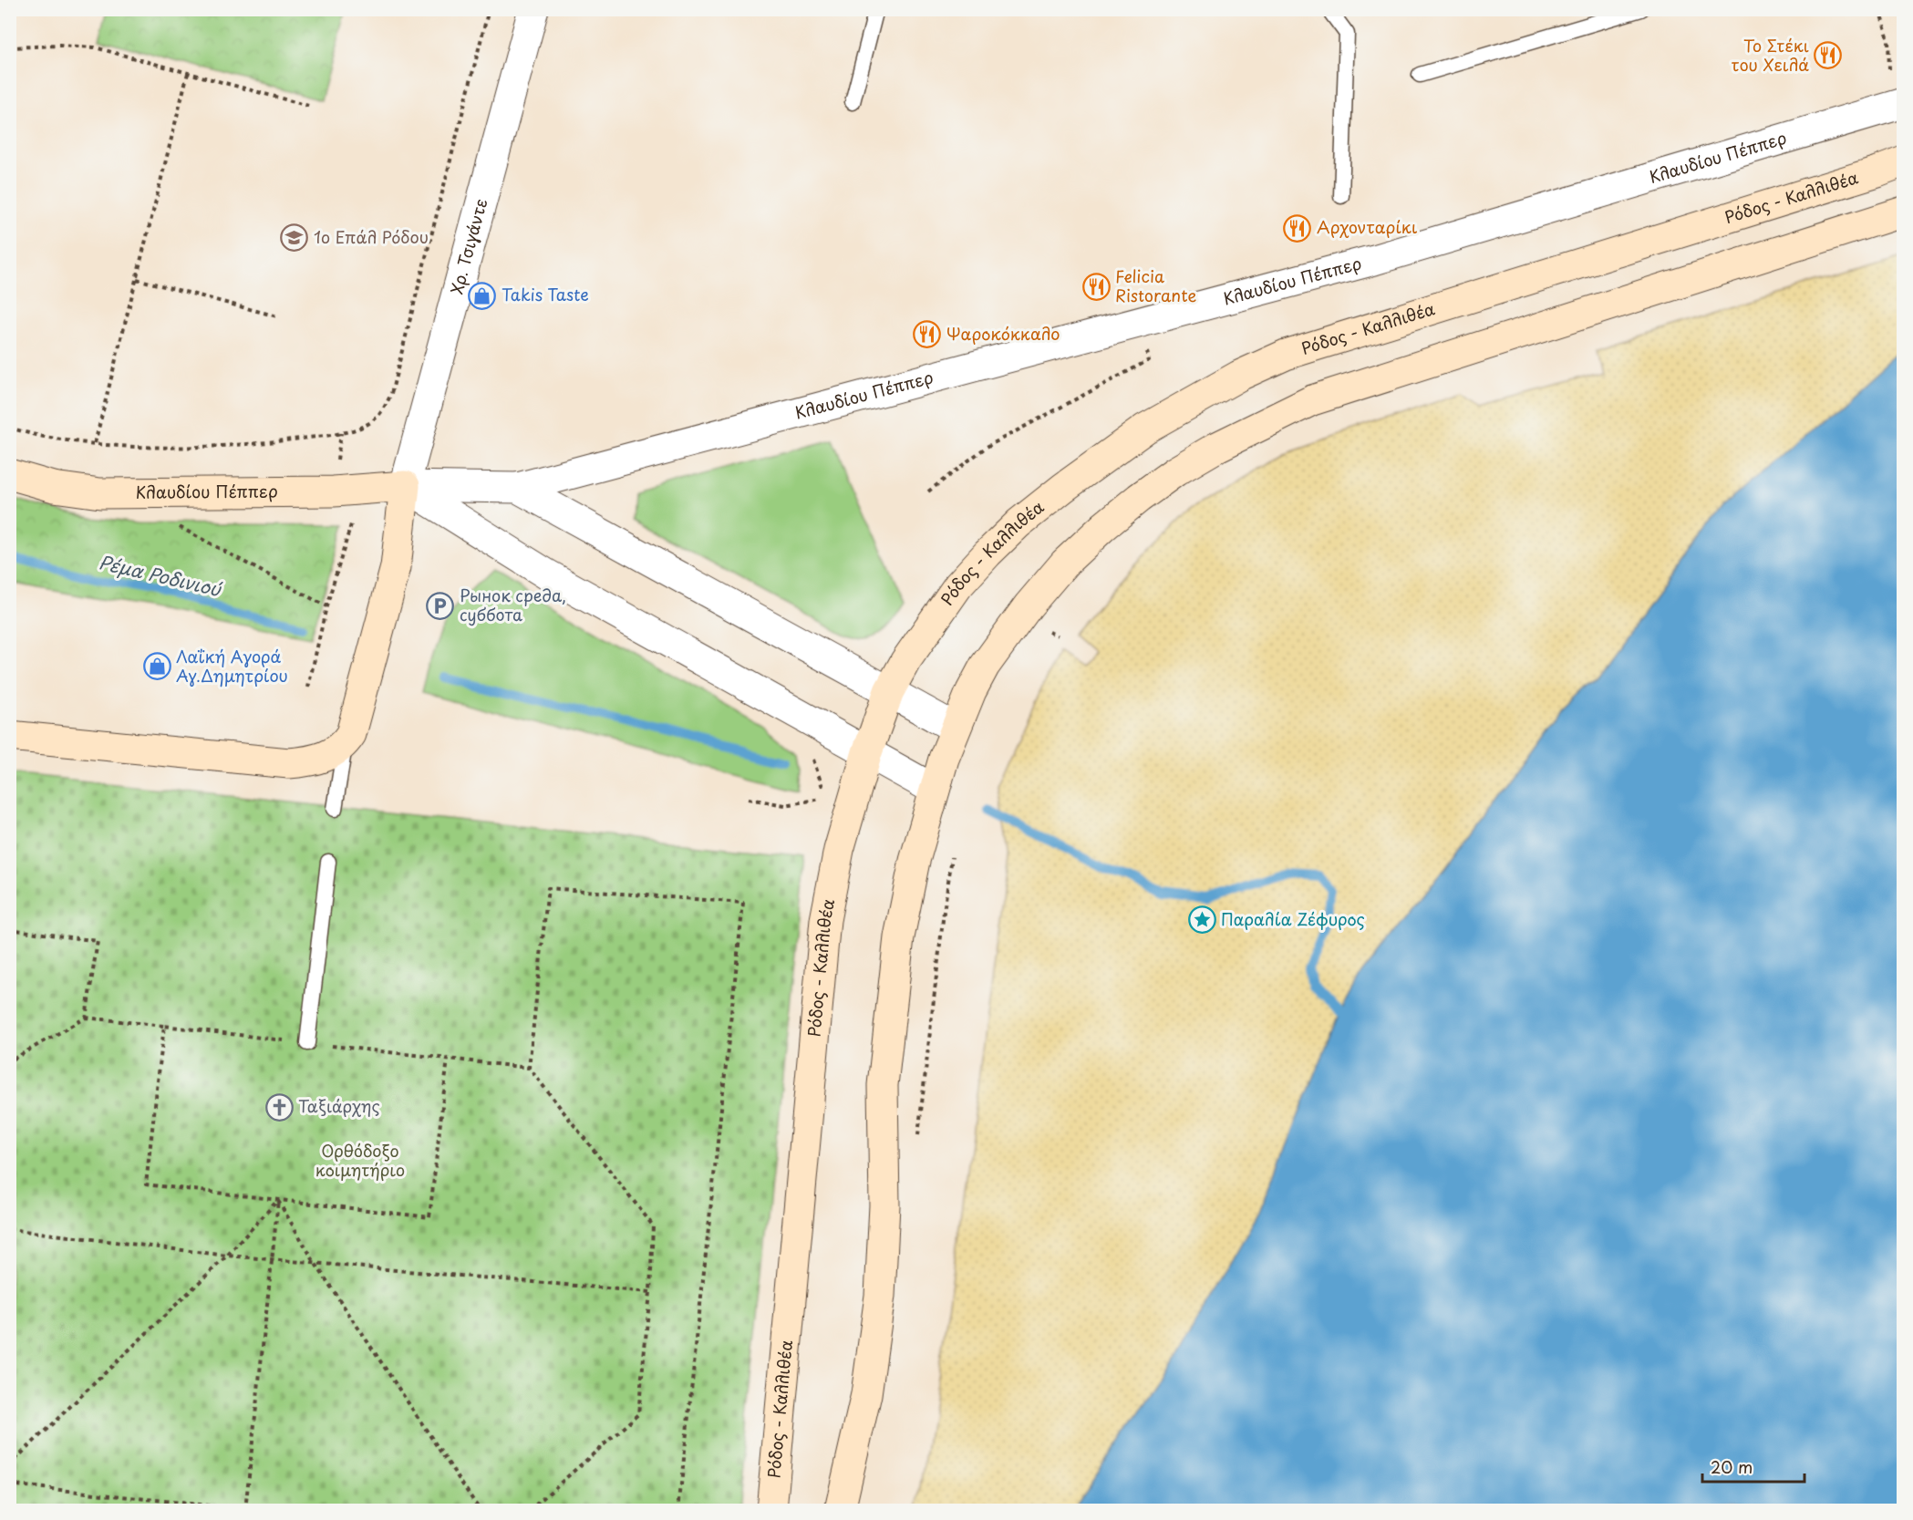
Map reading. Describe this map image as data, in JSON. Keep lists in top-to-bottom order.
{
  "streets": {
    "main road": ["Κλαυδίου Πέππερ", "Ρόδος - Καλλιθέα"],
    "street": ["Χρ. Τσιγάντε"]
  },
  "crossings": [
    ["Κλαυδίου Πέππερ", "Χρ. Τσιγάντε"]
  ],
  "water": ["Ρέμα Ροδινιού"],
  "parks": ["Ορθόδοξο κοιμητήριο"],
  "places": {
    "restaurant": [
      "Το Στέκι του Χειλά",
      "Αρχονταρίκι",
      "Felicia Ristorante",
      "Ψαροκόκκαλο"
    ],
    "school or university": ["1ο Επάλ Ρόδου"],
    "shop": ["Takis Taste", "Λαΐκή Αγορά Αγ.Δημητρίου"],
    "parking": ["Рынок среда, суббота"],
    "place": ["Παραλία Ζέφυρος"],
    "church": ["Ταξιάρχης"]
  },
  "scale_bar": "20 m"
}
